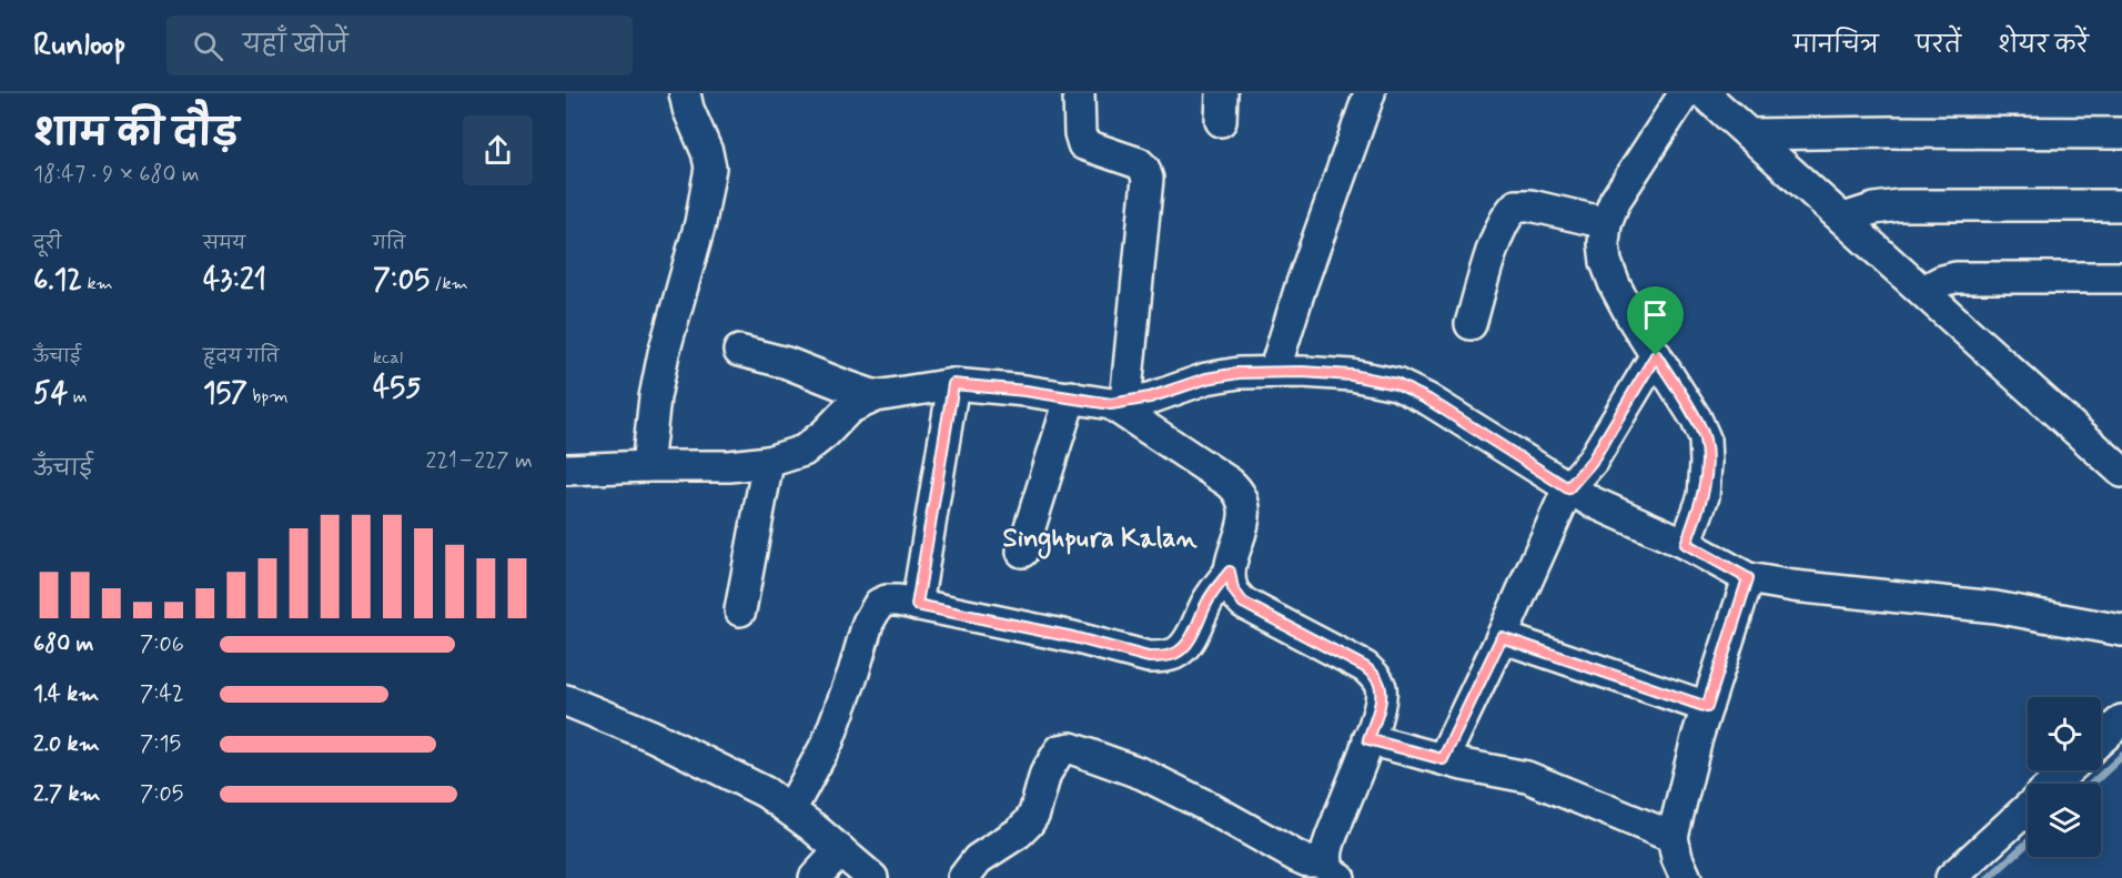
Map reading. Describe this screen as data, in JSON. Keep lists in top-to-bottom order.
{
  "districts": ["Singhpura Kalan"],
  "page": {
    "header": "Runloop",
    "search": "यहाँ खोजें",
    "nav": ["मानचित्र", "परतें", "शेयर करें"],
    "heading": ["शाम की दौड़", "18:47 · 9 × 680 m"],
    "stats": [
      ["दूरी", "6.12 km"],
      ["समय", "43:21"],
      ["गति", "7:05 /km"],
      ["ऊँचाई", "54 m"],
      ["हृदय गति", "157 bpm"],
      ["kcal", "455"]
    ],
    "chart": ["ऊँचाई", "221–227 m"],
    "list": [
      {
        "name": "680 m",
        "note": "7:06"
      },
      {
        "name": "1.4 km",
        "note": "7:42"
      },
      {
        "name": "2.0 km",
        "note": "7:15"
      },
      {
        "name": "2.7 km",
        "note": "7:05"
      }
    ]
  }
}
